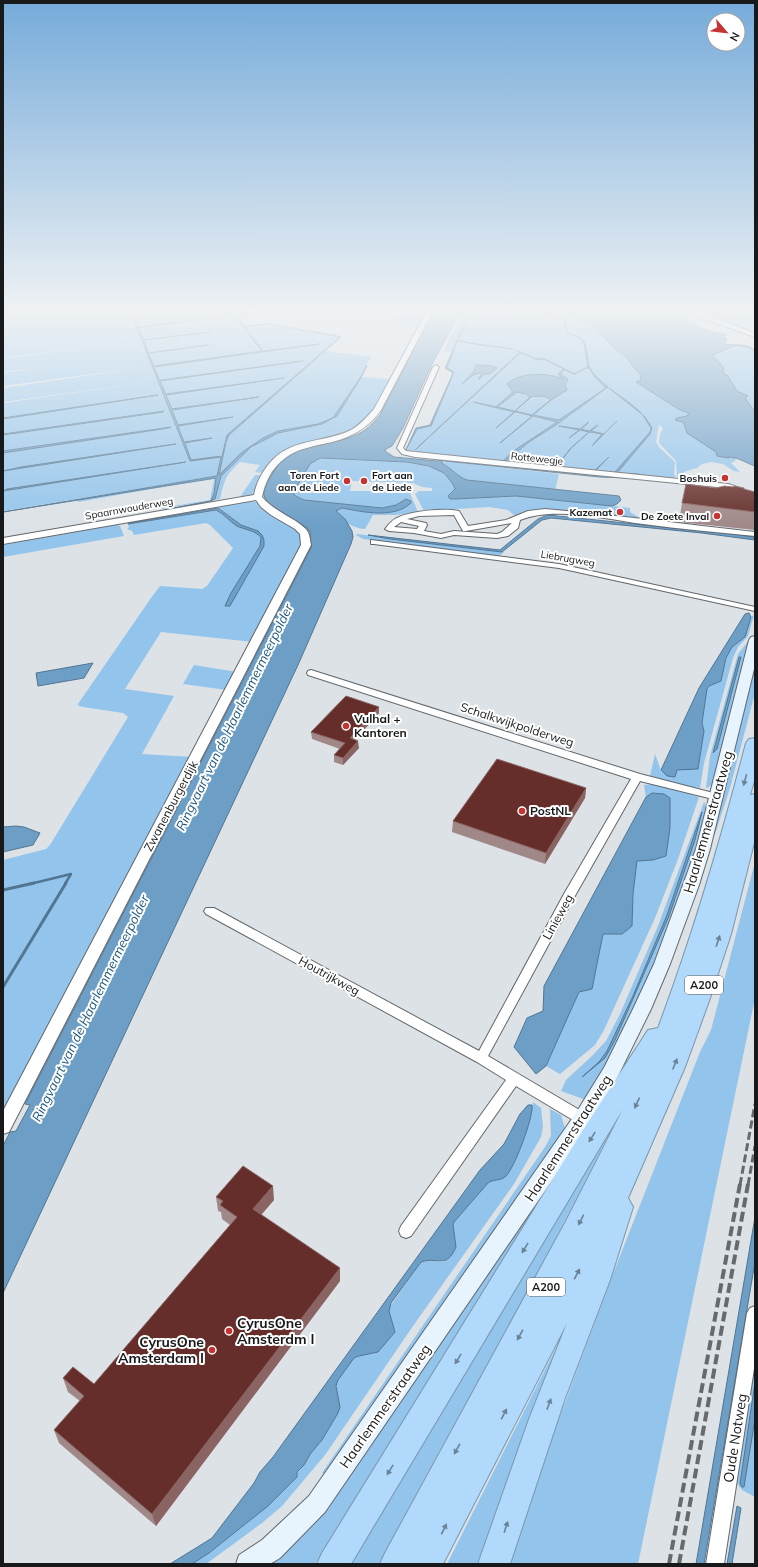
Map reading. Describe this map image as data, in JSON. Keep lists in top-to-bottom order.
{
  "streets": {
    "highway": ["A200"],
    "main road": ["Haarlemmerstraatweg"],
    "street": [
      "Rottewegje",
      "Spaarnwouderweg",
      "Liebrugweg",
      "Schalkwijkpolderweg",
      "Zwanenburgerdijk",
      "Linieweg",
      "Houtrijkweg",
      "Oude Notweg"
    ]
  },
  "crossings": [
    ["Spaarnwouderweg", "Zwanenburgerdijk"],
    ["Schalkwijkpolderweg", "Haarlemmerstraatweg"],
    ["Schalkwijkpolderweg", "Linieweg"],
    ["Linieweg", "Houtrijkweg"]
  ],
  "water": ["Ringvaart van de Haarlemmermeerpolder"],
  "places": [
    "Boshuis",
    "Toren Fort aan de Liede",
    "Fort aan de Liede",
    "Kazemat",
    "De Zoete Inval",
    "Vulhal + Kantoren",
    "PostNL",
    "CyrusOne Amsterdm I",
    "CyrusOne Amsterdam I"
  ],
  "north": "bottom right"
}
